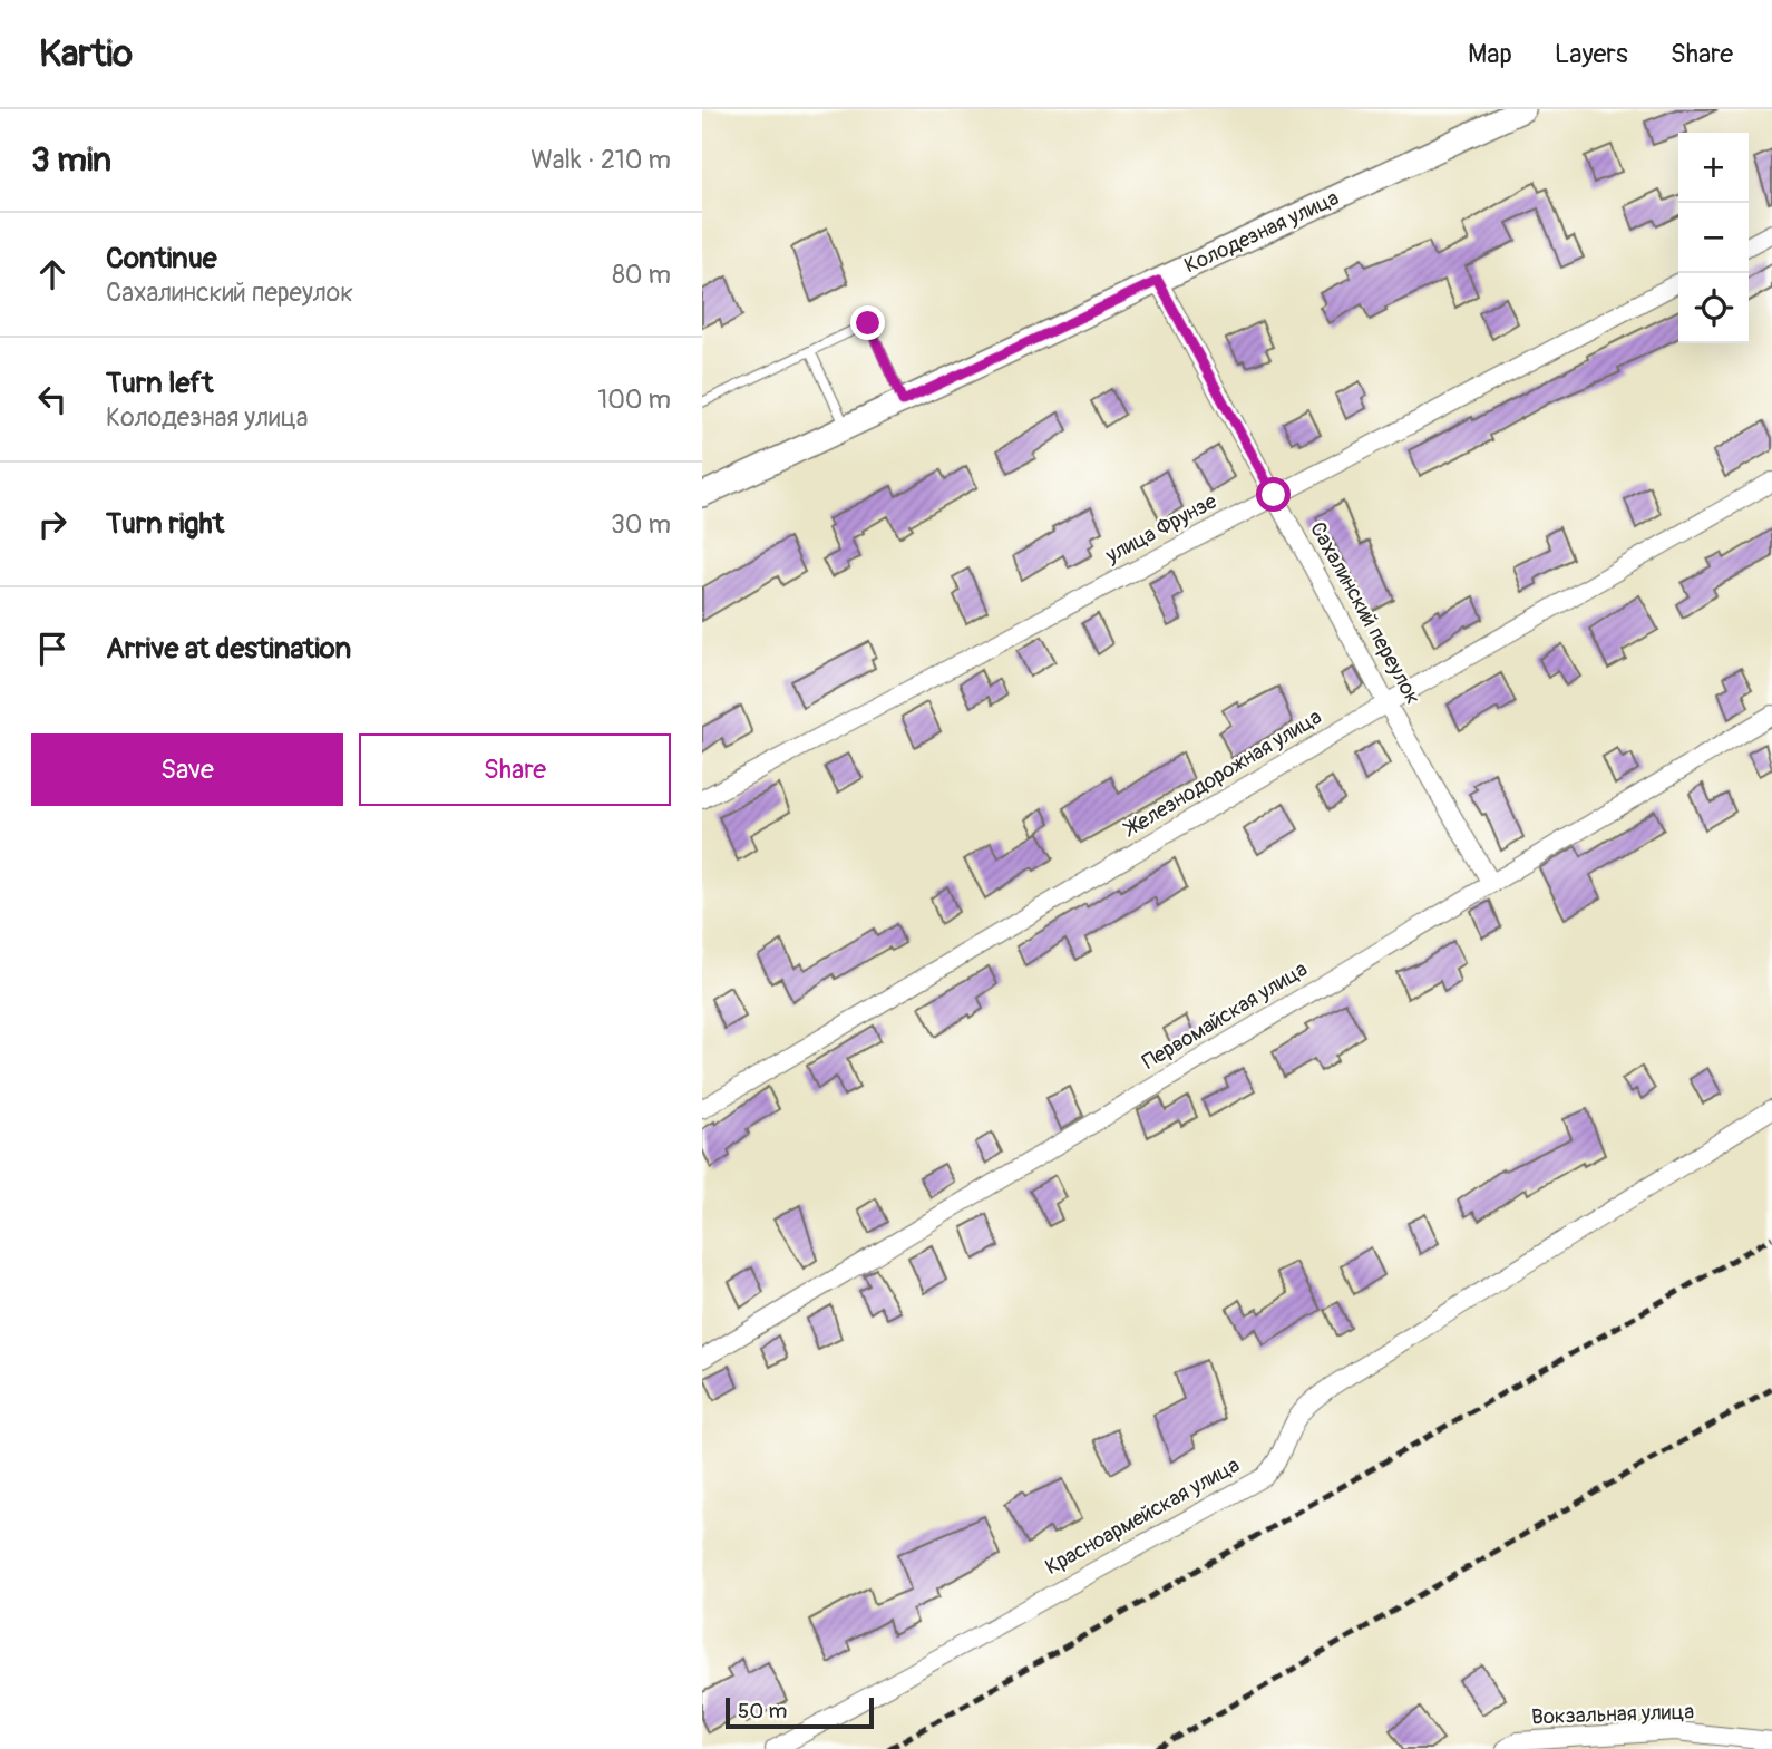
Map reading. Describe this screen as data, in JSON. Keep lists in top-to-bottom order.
{
  "streets": {
    "main road": ["Колодезная улица"],
    "street": [
      "улица Фрунзе",
      "Сахалинский переулок",
      "Железнодорожная улица",
      "Первомайская улица",
      "Красноармейская улица",
      "Вокзальная улица"
    ]
  },
  "crossings": [
    ["Колодезная улица", "Сахалинский переулок"],
    ["улица Фрунзе", "Сахалинский переулок"],
    ["Сахалинский переулок", "Железнодорожная улица"],
    ["Сахалинский переулок", "Первомайская улица"]
  ],
  "scale_bar": "50 m",
  "page": {
    "header": "Kartio",
    "nav": ["Map", "Layers", "Share"],
    "heading": ["3 min", "Walk · 210 m"],
    "map_buttons": ["+", "−"],
    "list": [
      ["Continue", "Сахалинский переулок", "80 m"],
      ["Turn left", "Колодезная улица", "100 m"],
      ["Turn right", "30 m"],
      "Arrive at destination"
    ],
    "buttons": ["Save", "Share"],
    "scale": "50 m"
  }
}
